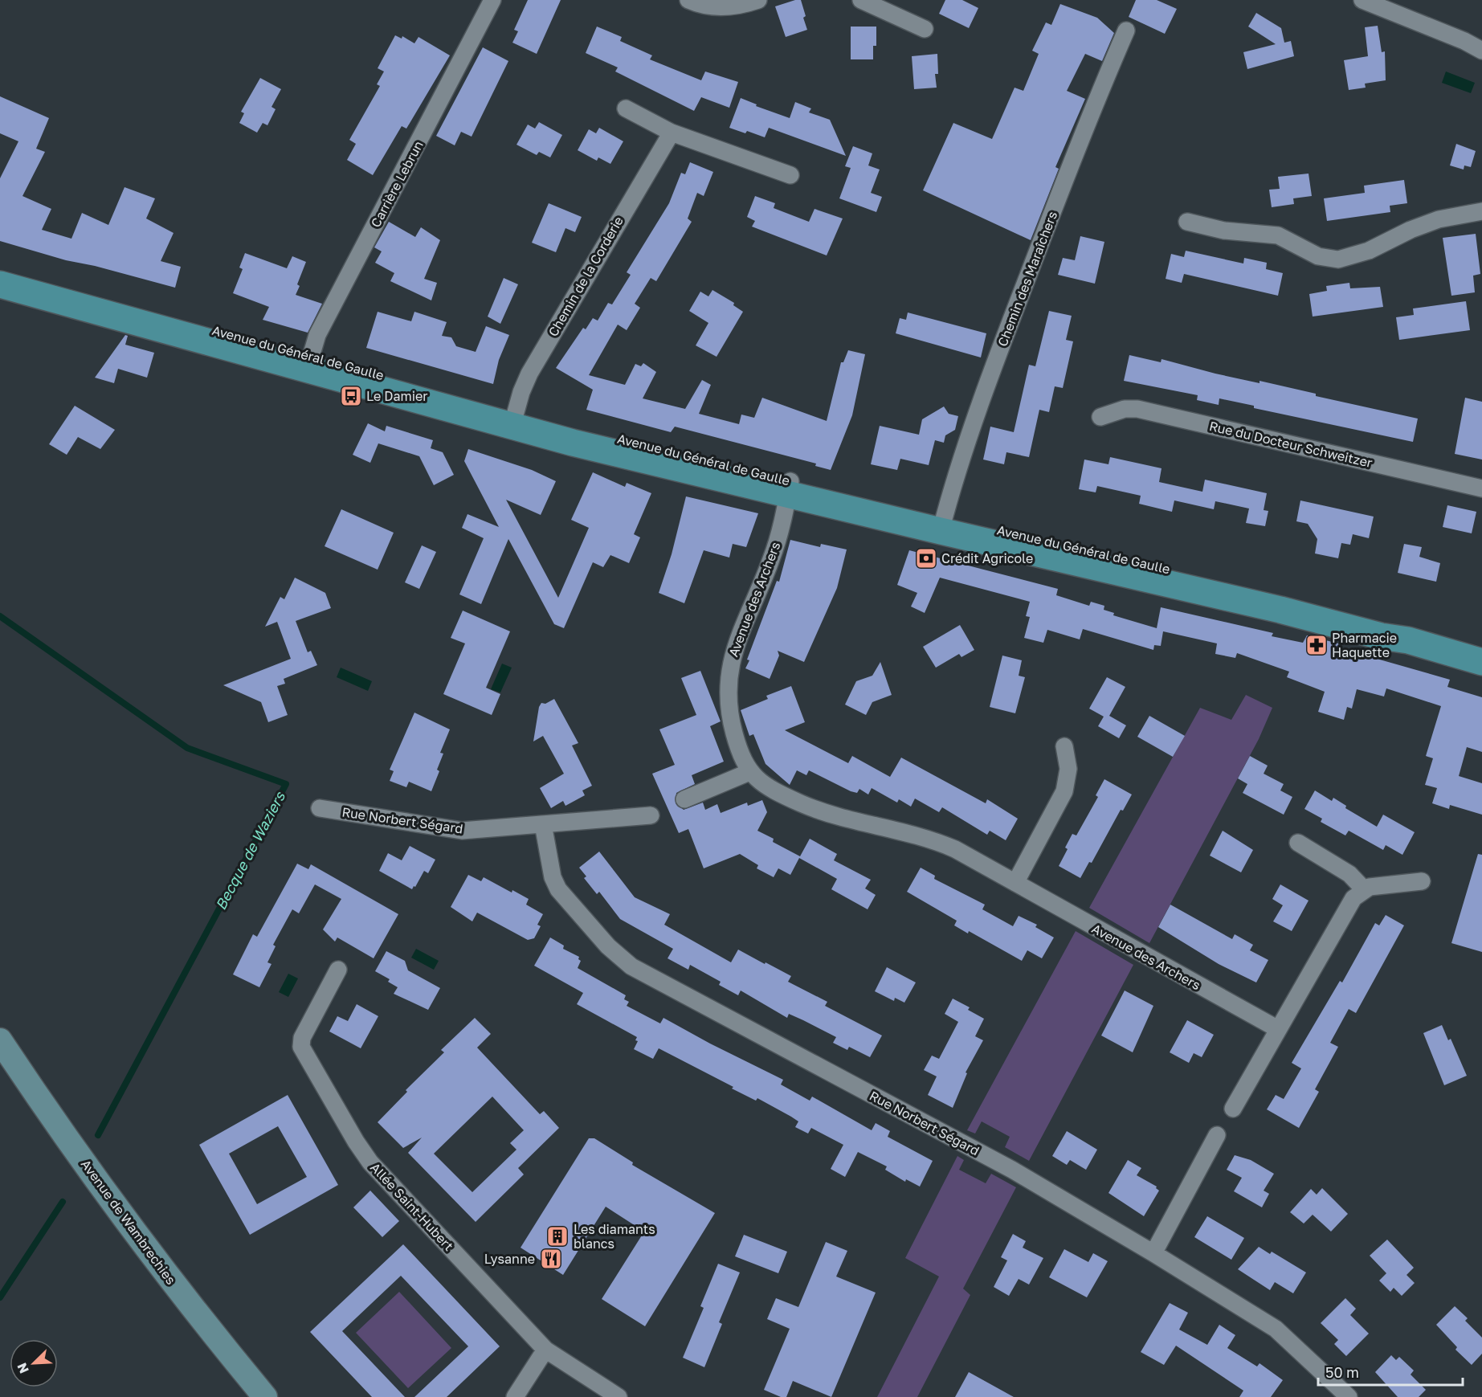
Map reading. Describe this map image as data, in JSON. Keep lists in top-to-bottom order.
{
  "streets": {
    "main road": ["Avenue du Général de Gaulle", "Avenue de Wambrechies"],
    "street": [
      "Carrière Lebrun",
      "Chemin de la Corderie",
      "Chemin des Maraîchers",
      "Rue du Docteur Schweitzer",
      "Avenue des Archers",
      "Rue Norbert Ségard",
      "Allée Saint-Hubert"
    ]
  },
  "crossings": [
    ["Carrière Lebrun", "Avenue du Général de Gaulle"],
    ["Chemin de la Corderie", "Avenue du Général de Gaulle"],
    ["Chemin des Maraîchers", "Avenue du Général de Gaulle"],
    ["Avenue du Général de Gaulle", "Avenue des Archers"]
  ],
  "water": ["Becque de Waziers"],
  "places": {
    "bus stop": ["Le Damier"],
    "bank": ["Crédit Agricole"],
    "pharmacy": ["Pharmacie Haquette"],
    "building": ["Les diamants blancs"],
    "restaurant": ["Lysanne"]
  },
  "scale_bar": "50 m",
  "north": "bottom left"
}
